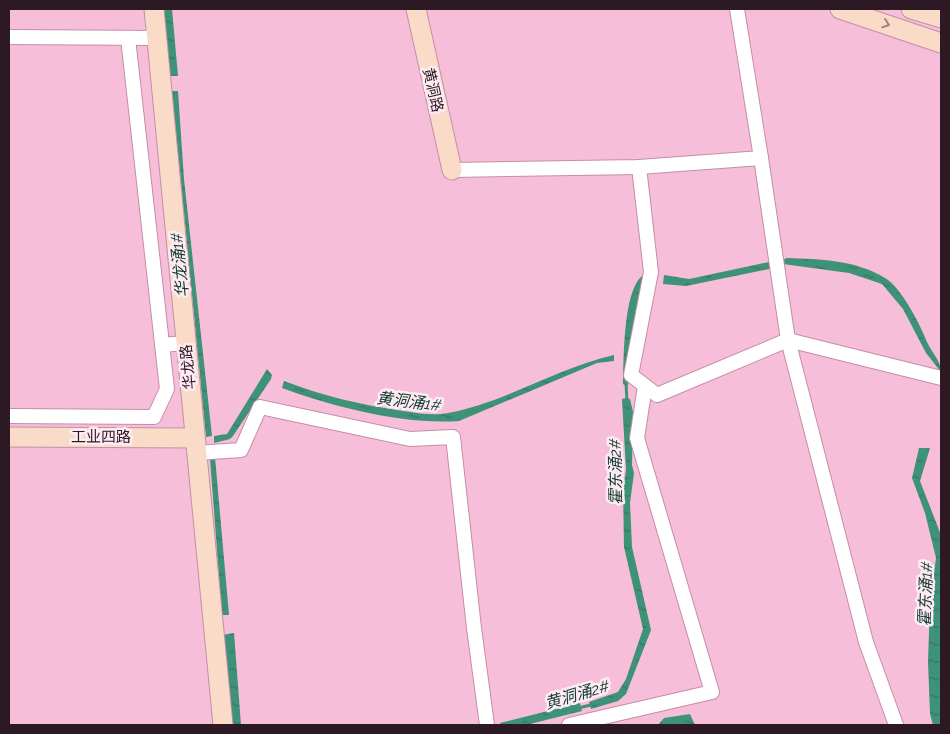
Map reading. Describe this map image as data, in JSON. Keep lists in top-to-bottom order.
{
  "streets": {
    "street": ["黄洞路", "华龙路", "工业四路"]
  },
  "crossings": [
    ["华龙路", "工业四路"]
  ],
  "water": [
    "华龙涌1#",
    "黄洞涌1#",
    "霍东涌2#",
    "霍东涌1#",
    "黄洞涌2#"
  ]
}
